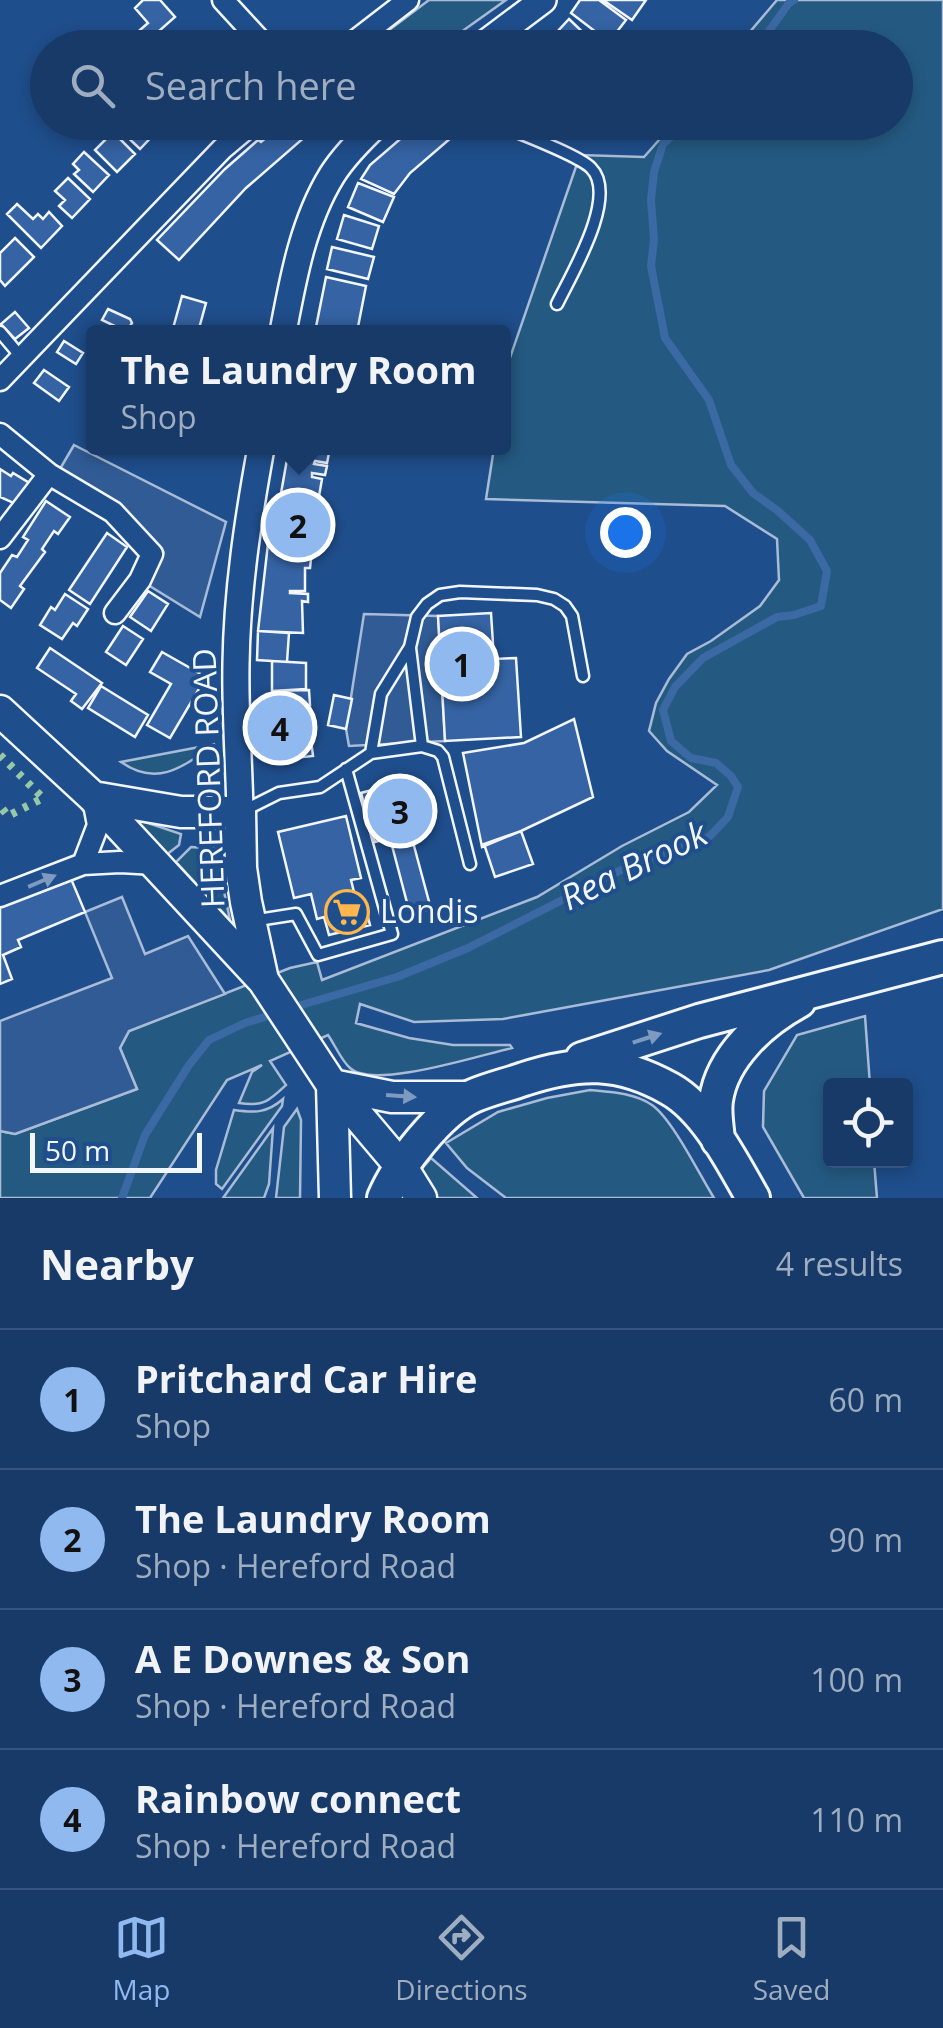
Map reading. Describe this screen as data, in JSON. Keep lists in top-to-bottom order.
{
  "streets": {
    "main road": ["HEREFORD ROAD"]
  },
  "water": ["Rea Brook"],
  "places": {
    "supermarket": ["Londis"]
  },
  "scale_bar": "50 m",
  "page": {
    "search": "Search here",
    "popup": ["The Laundry Room", "Shop"],
    "pins": [
      "2",
      "1",
      "4",
      "3"
    ],
    "scale": "50 m",
    "heading": ["Nearby", "4 results"],
    "list": [
      {
        "mark": "1",
        "name": "Pritchard Car Hire",
        "note": "Shop",
        "value": "60 m"
      },
      {
        "mark": "2",
        "name": "The Laundry Room",
        "note": "Shop · Hereford Road",
        "value": "90 m"
      },
      {
        "mark": "3",
        "name": "A E Downes & Son",
        "note": "Shop · Hereford Road",
        "value": "100 m"
      },
      {
        "mark": "4",
        "name": "Rainbow connect",
        "note": "Shop · Hereford Road",
        "value": "110 m"
      }
    ],
    "nav": ["Map", "Directions", "Saved"]
  }
}
